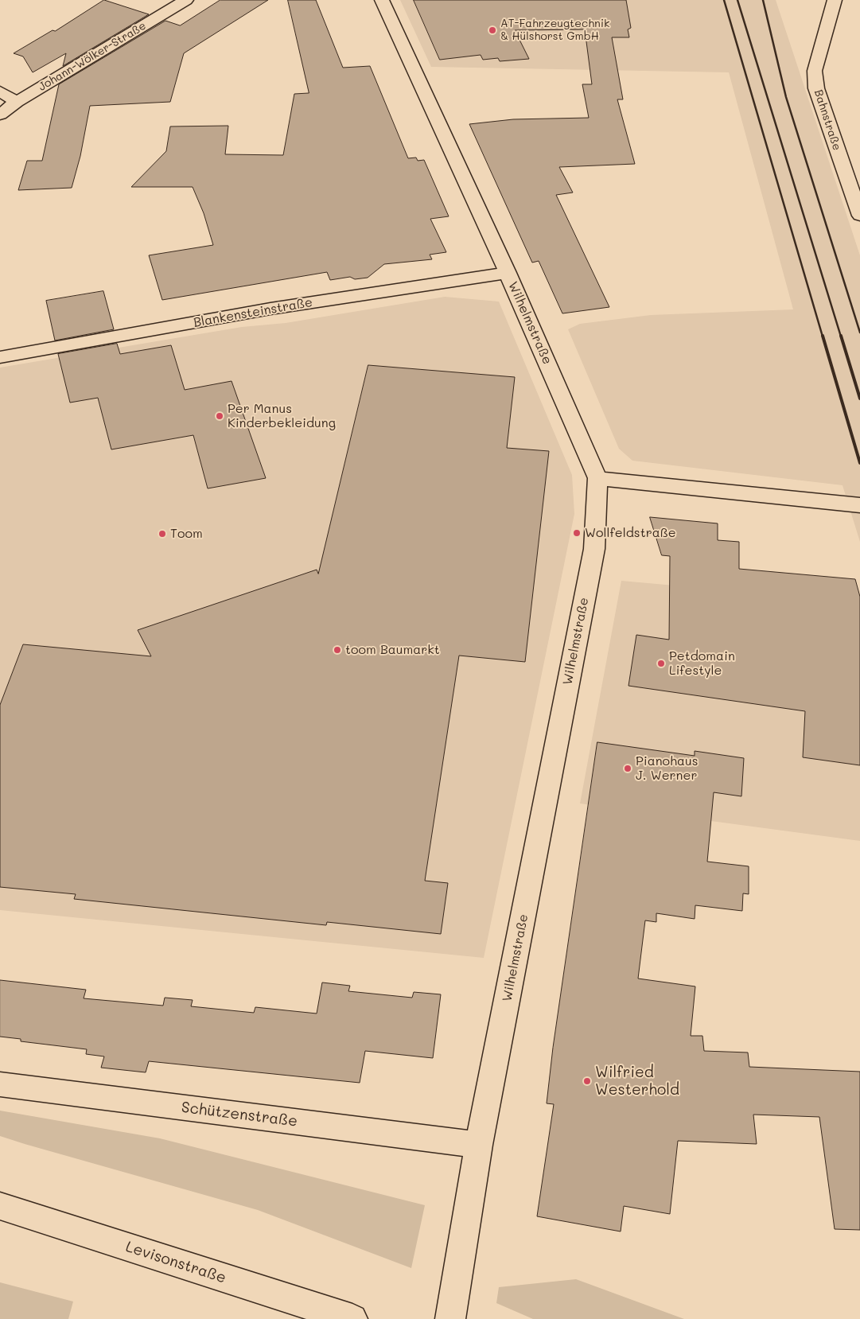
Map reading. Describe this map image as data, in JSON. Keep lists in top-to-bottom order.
{
  "streets": {
    "street": [
      "Johann-Wölker-Straße",
      "Bahnstraße",
      "Blankensteinstraße",
      "Wilhelmstraße",
      "Schützenstraße",
      "Levisonstraße"
    ]
  },
  "crossings": [
    ["Blankensteinstraße", "Wilhelmstraße"],
    ["Wilhelmstraße", "Schützenstraße"]
  ],
  "places": [
    "AT-Fahrzeugtechnik & Hülshorst GmbH",
    "Per Manus Kinderbekleidung",
    "Wollfeldstraße",
    "Toom",
    "toom Baumarkt",
    "Petdomain Lifestyle",
    "Pianohaus J. Werner",
    "Wilfried Westerhold"
  ]
}
